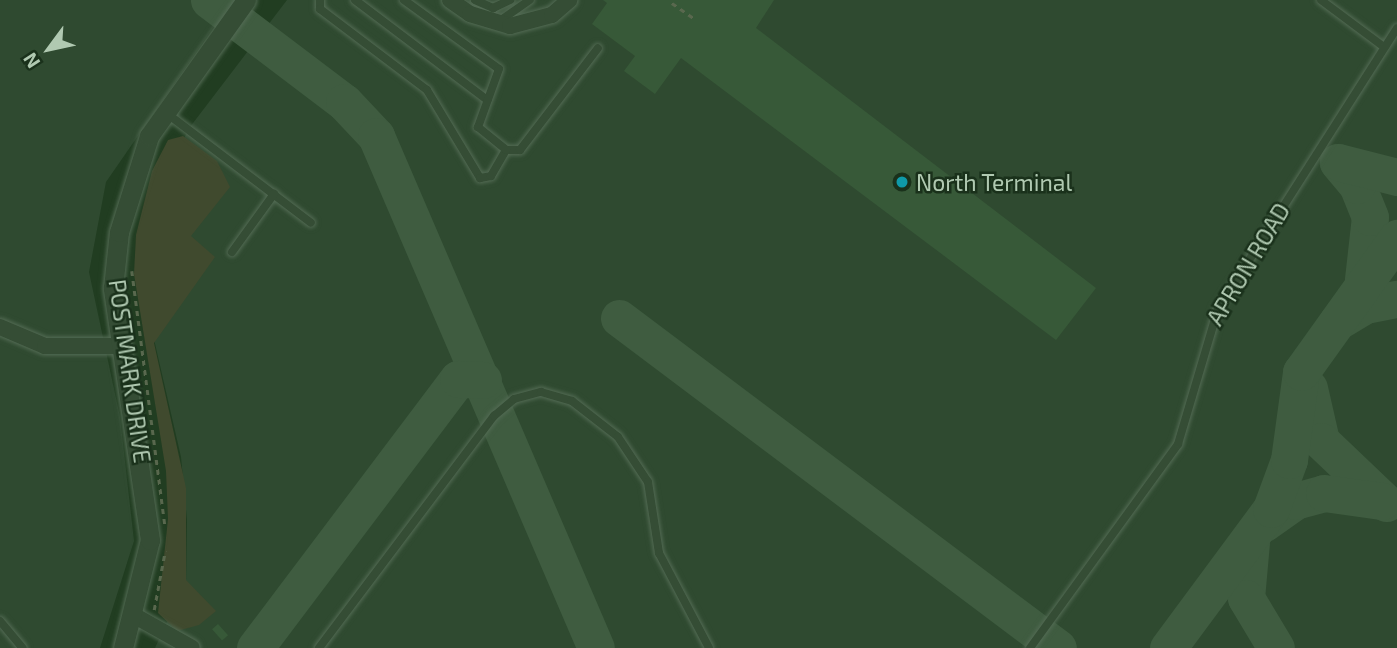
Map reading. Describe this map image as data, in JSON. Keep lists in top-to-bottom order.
{
  "streets": {
    "street": ["POSTMARK DRIVE"],
    "lane": ["APRON ROAD"]
  },
  "places": ["North Terminal"],
  "north": "bottom left"
}
